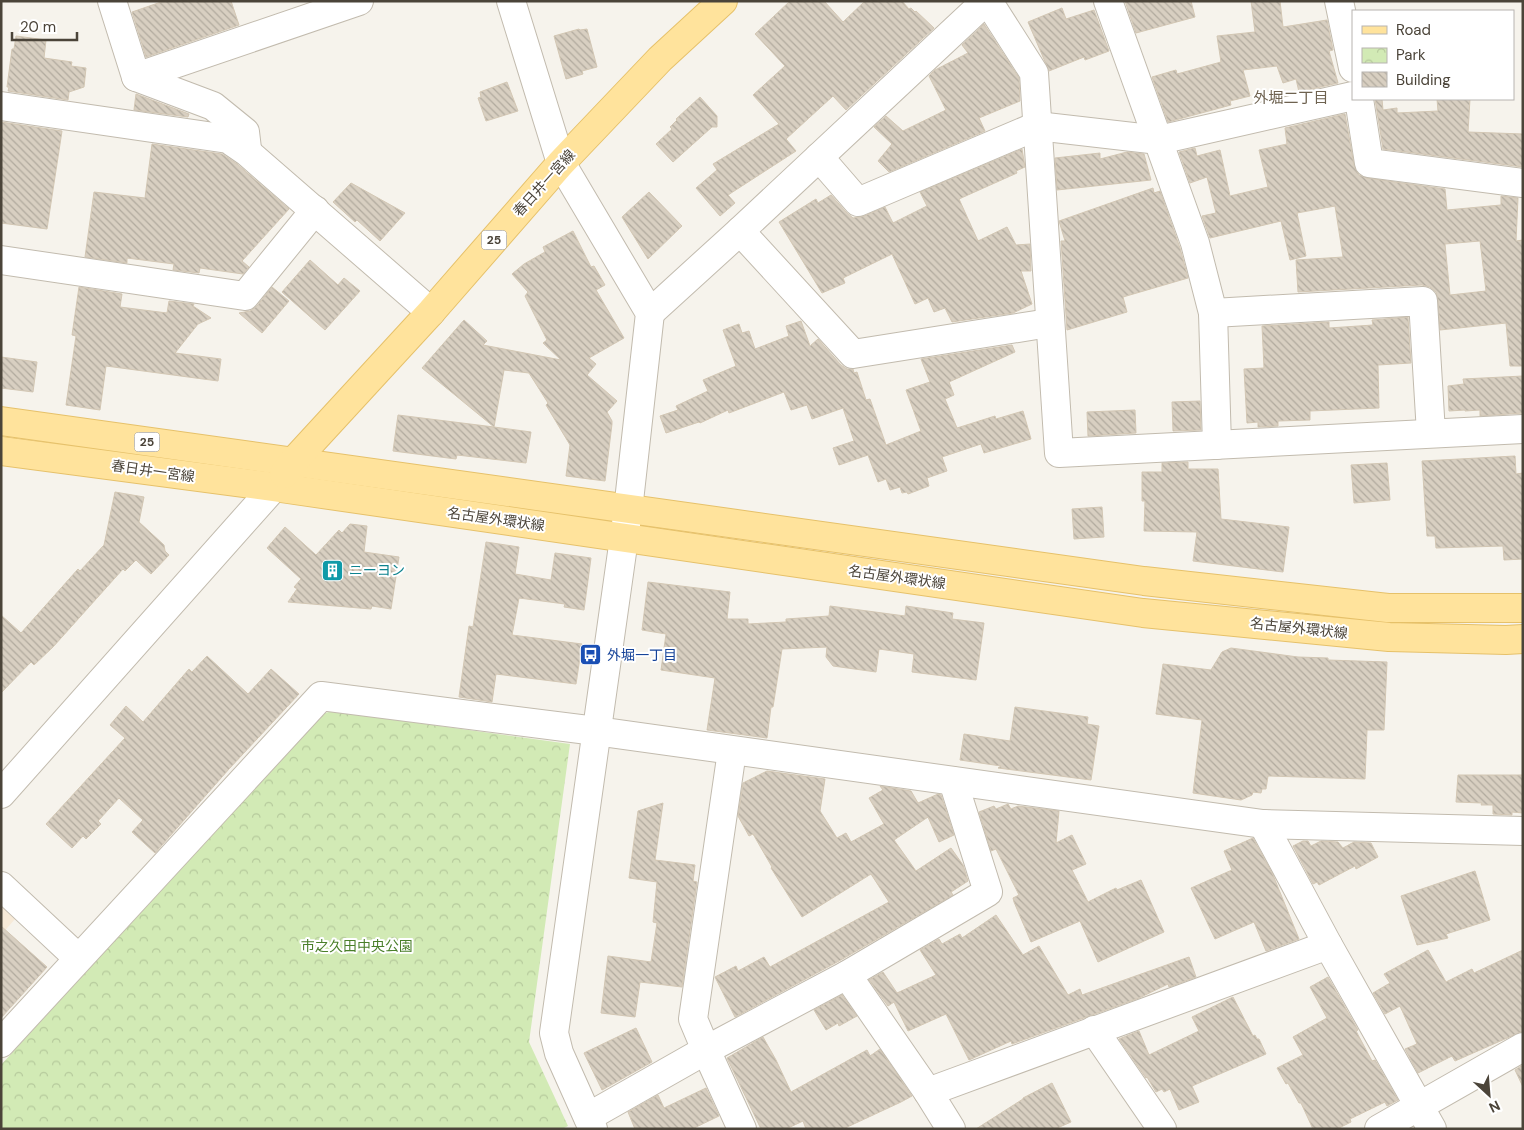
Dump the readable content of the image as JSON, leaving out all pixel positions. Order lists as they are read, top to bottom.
{
  "streets": {
    "main road": ["春日井一宮線", "25", "名古屋外環状線"]
  },
  "crossings": [
    ["春日井一宮線", "名古屋外環状線"]
  ],
  "districts": ["外堀二丁目"],
  "parks": ["市之久田中央公園"],
  "places": {
    "building": ["ニーヨン"],
    "bus stop": ["外堀一丁目"]
  },
  "legend": ["Road", "Park", "Building"],
  "scale_bar": "20 m",
  "north": "bottom right"
}
